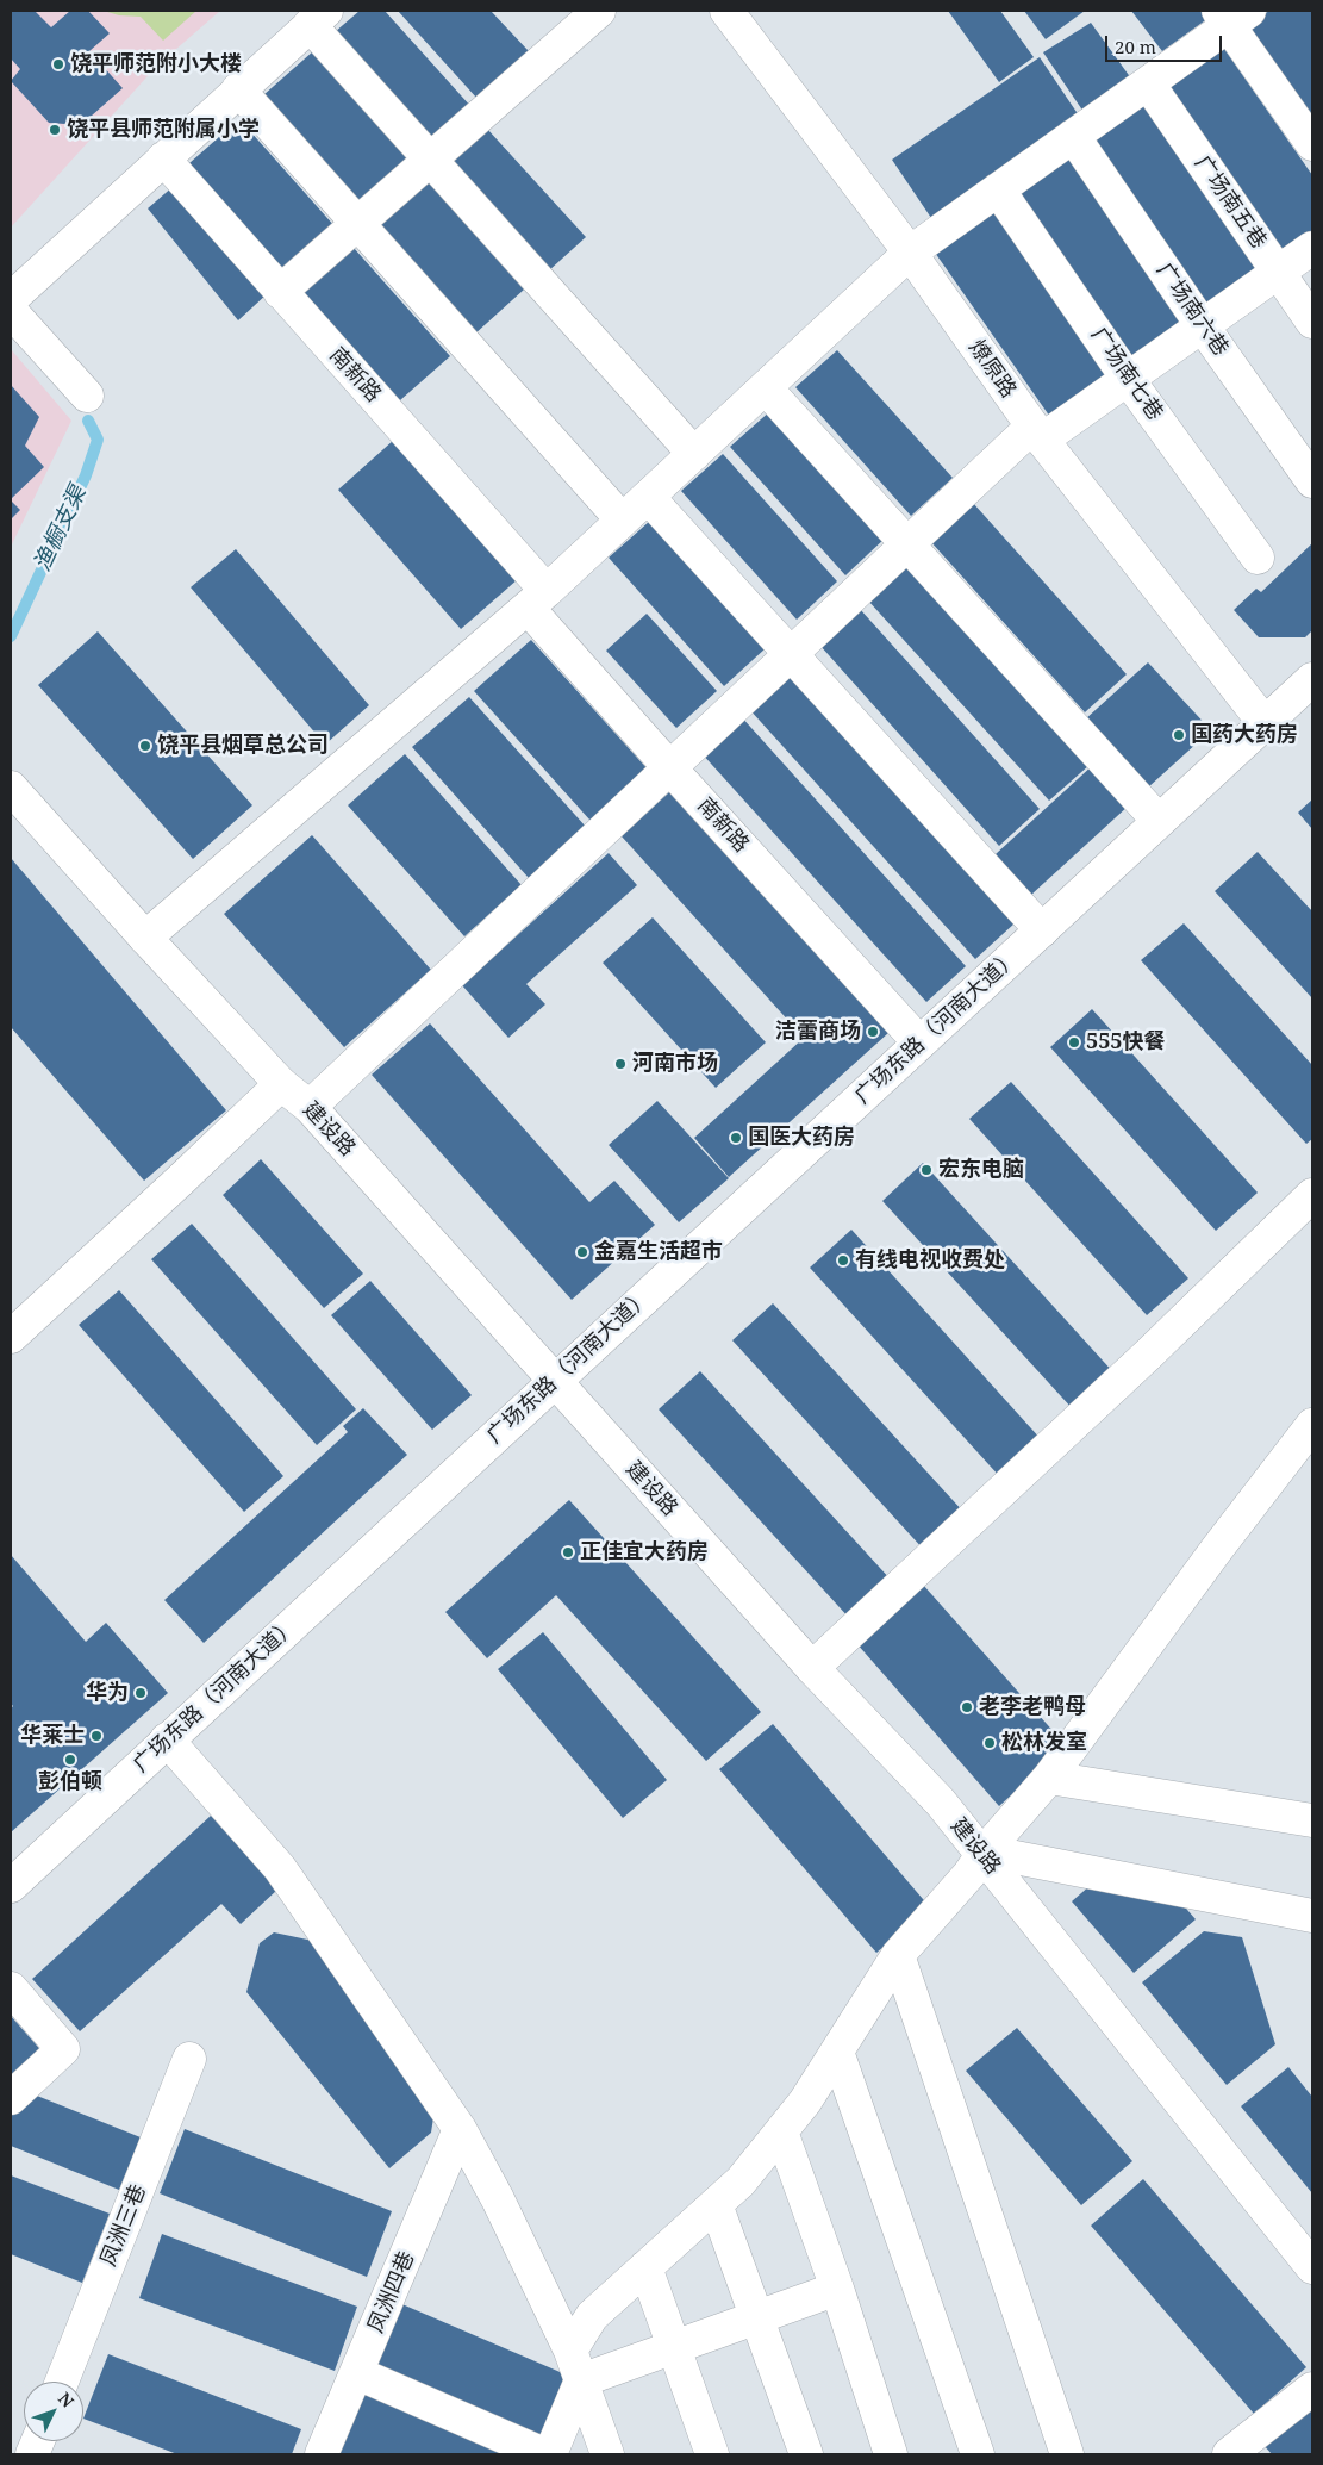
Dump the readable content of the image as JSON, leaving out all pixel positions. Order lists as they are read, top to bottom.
{
  "streets": {
    "street": [
      "广场南五巷",
      "广场南六巷",
      "燎原路",
      "广场南七巷",
      "南新路",
      "广场东路（河南大道）",
      "建设路",
      "凤洲三巷",
      "凤洲四巷"
    ]
  },
  "crossings": [
    ["燎原路", "广场东路（河南大道）"],
    ["南新路", "广场东路（河南大道）"],
    ["广场东路（河南大道）", "建设路"]
  ],
  "water": ["渔橱支渠"],
  "places": [
    "饶平师范附小大楼",
    "饶平县师范附属小学",
    "国药大药房",
    "饶平县烟草总公司",
    "洁蕾商场",
    "555快餐",
    "河南市场",
    "国医大药房",
    "宏东电脑",
    "金嘉生活超市",
    "有线电视收费处",
    "正佳宜大药房",
    "华为",
    "老李老鸭母",
    "华莱士",
    "松林发室",
    "彭伯顿"
  ],
  "scale_bar": "20 m",
  "north": "top right"
}
